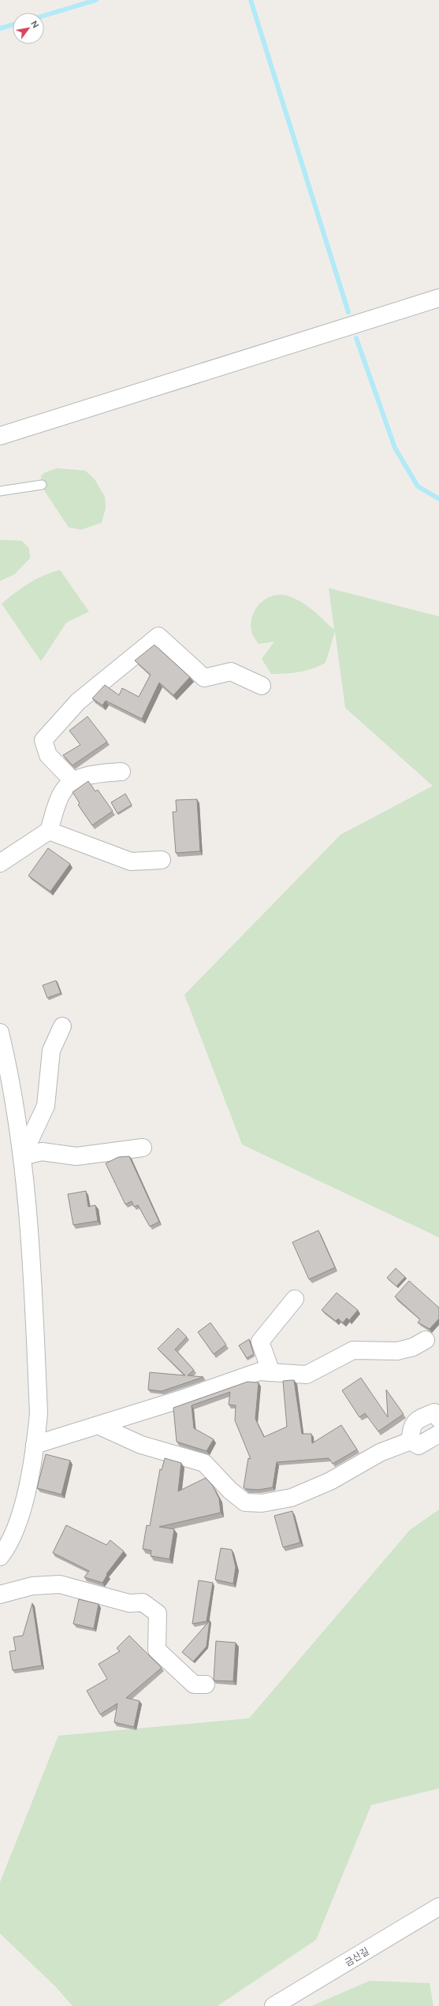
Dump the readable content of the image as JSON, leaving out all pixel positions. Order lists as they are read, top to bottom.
{
  "streets": {
    "street": ["금산길"]
  },
  "north": "top right"
}
